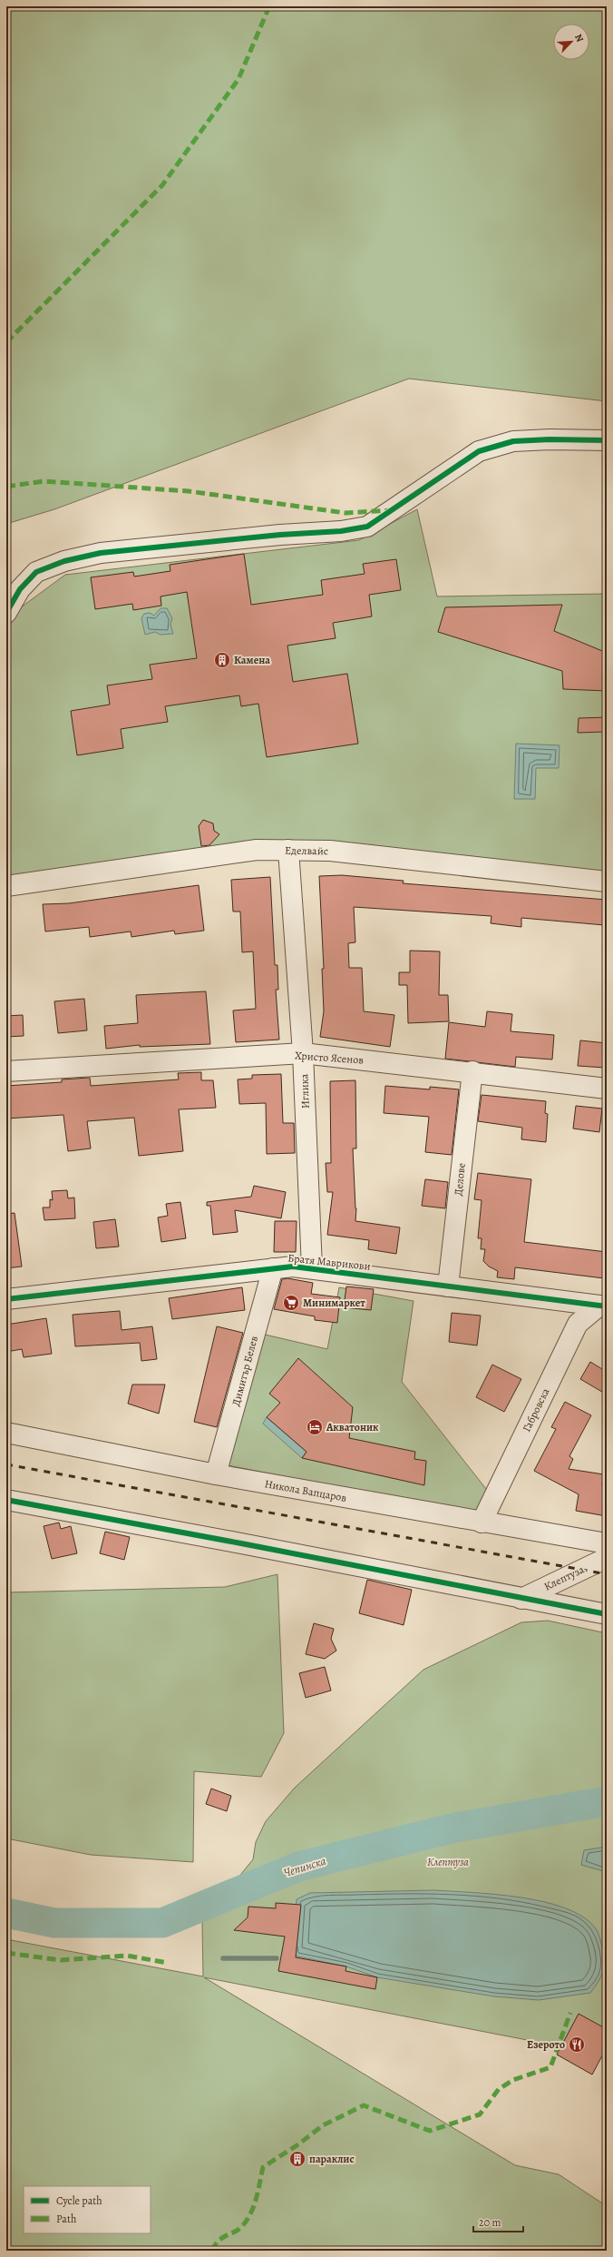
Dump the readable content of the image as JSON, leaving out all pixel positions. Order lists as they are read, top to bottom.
{
  "streets": {
    "street": [
      "Еделвайс",
      "Христо Ясенов",
      "Иглика",
      "Делове",
      "Братя Маврикови",
      "Димитър Белев",
      "Габровска",
      "Никола Вапцаров",
      "Клептуза"
    ]
  },
  "crossings": [
    ["Еделвайс", "Иглика"],
    ["Христо Ясенов", "Иглика"],
    ["Христо Ясенов", "Делове"],
    ["Иглика", "Братя Маврикови"],
    ["Делове", "Братя Маврикови"],
    ["Братя Маврикови", "Димитър Белев"],
    ["Братя Маврикови", "Габровска"],
    ["Димитър Белев", "Никола Вапцаров"],
    ["Габровска", "Никола Вапцаров"]
  ],
  "water": ["Чепинска"],
  "parks": ["Клептуза"],
  "places": {
    "building": ["Камена", "параклис"],
    "supermarket": ["Минимаркет"],
    "hotel": ["Акватоник"],
    "restaurant": ["Езерото"]
  },
  "legend": ["Cycle path", "Path"],
  "scale_bar": "20 m",
  "north": "top right"
}
